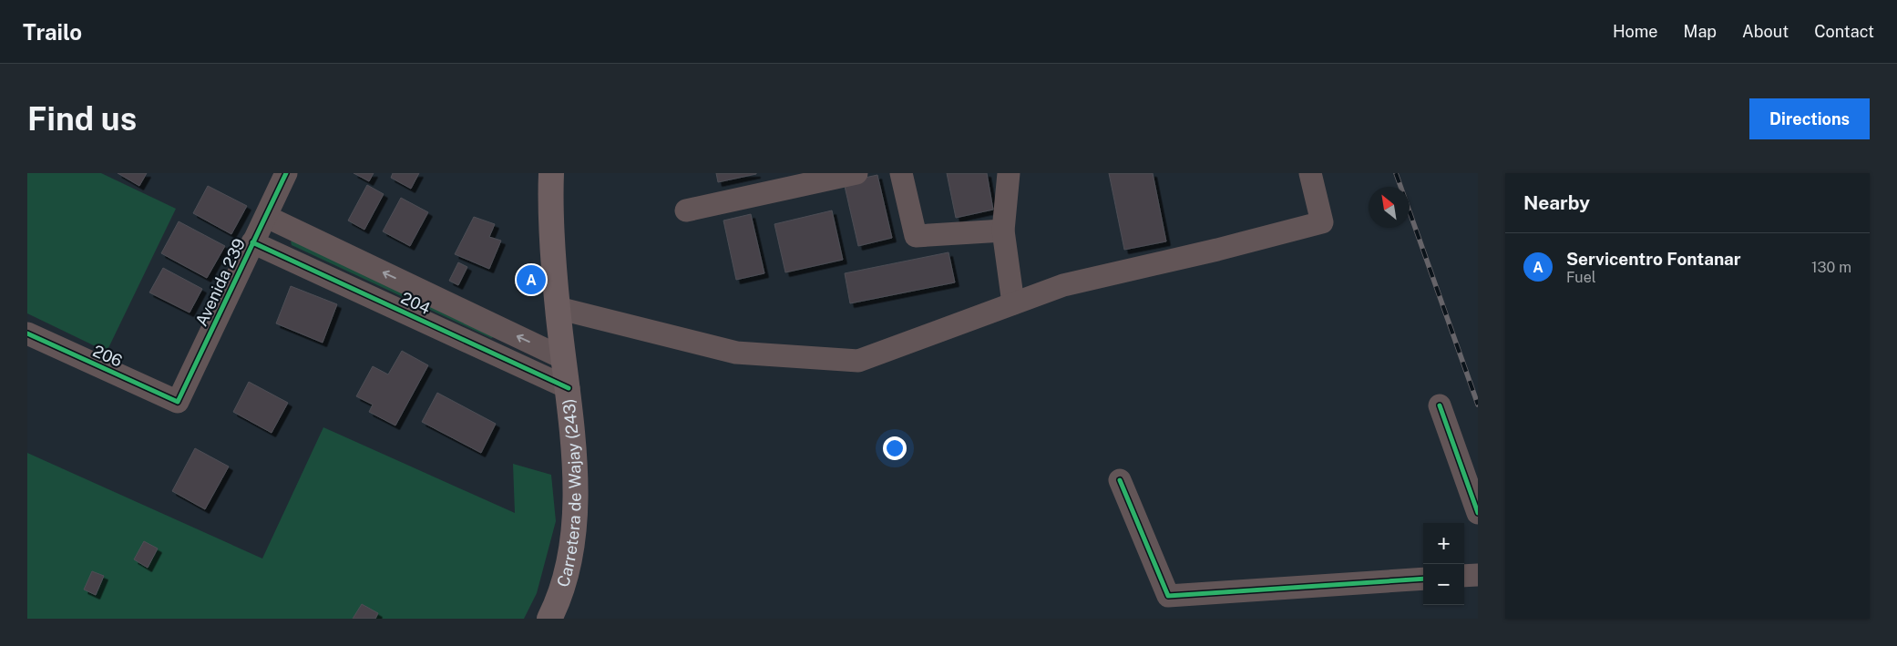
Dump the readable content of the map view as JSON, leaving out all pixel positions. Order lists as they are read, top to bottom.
{
  "streets": {
    "main road": ["Carretera de Wajay (243)"],
    "street": ["Avenida 239", "204", "206"]
  },
  "crossings": [
    ["Avenida 239", "204"],
    ["Avenida 239", "206"],
    ["204", "Carretera de Wajay (243)"]
  ],
  "north": "top left",
  "page": {
    "header": "Trailo",
    "nav": [
      "Home",
      "Map",
      "About",
      "Contact"
    ],
    "buttons": "Directions",
    "title": "Find us",
    "heading": "Nearby",
    "list": [
      {
        "mark": "A",
        "name": "Servicentro Fontanar",
        "note": "Fuel",
        "value": "130 m"
      }
    ],
    "pins": "A",
    "map_buttons": ["+", "−"]
  }
}
